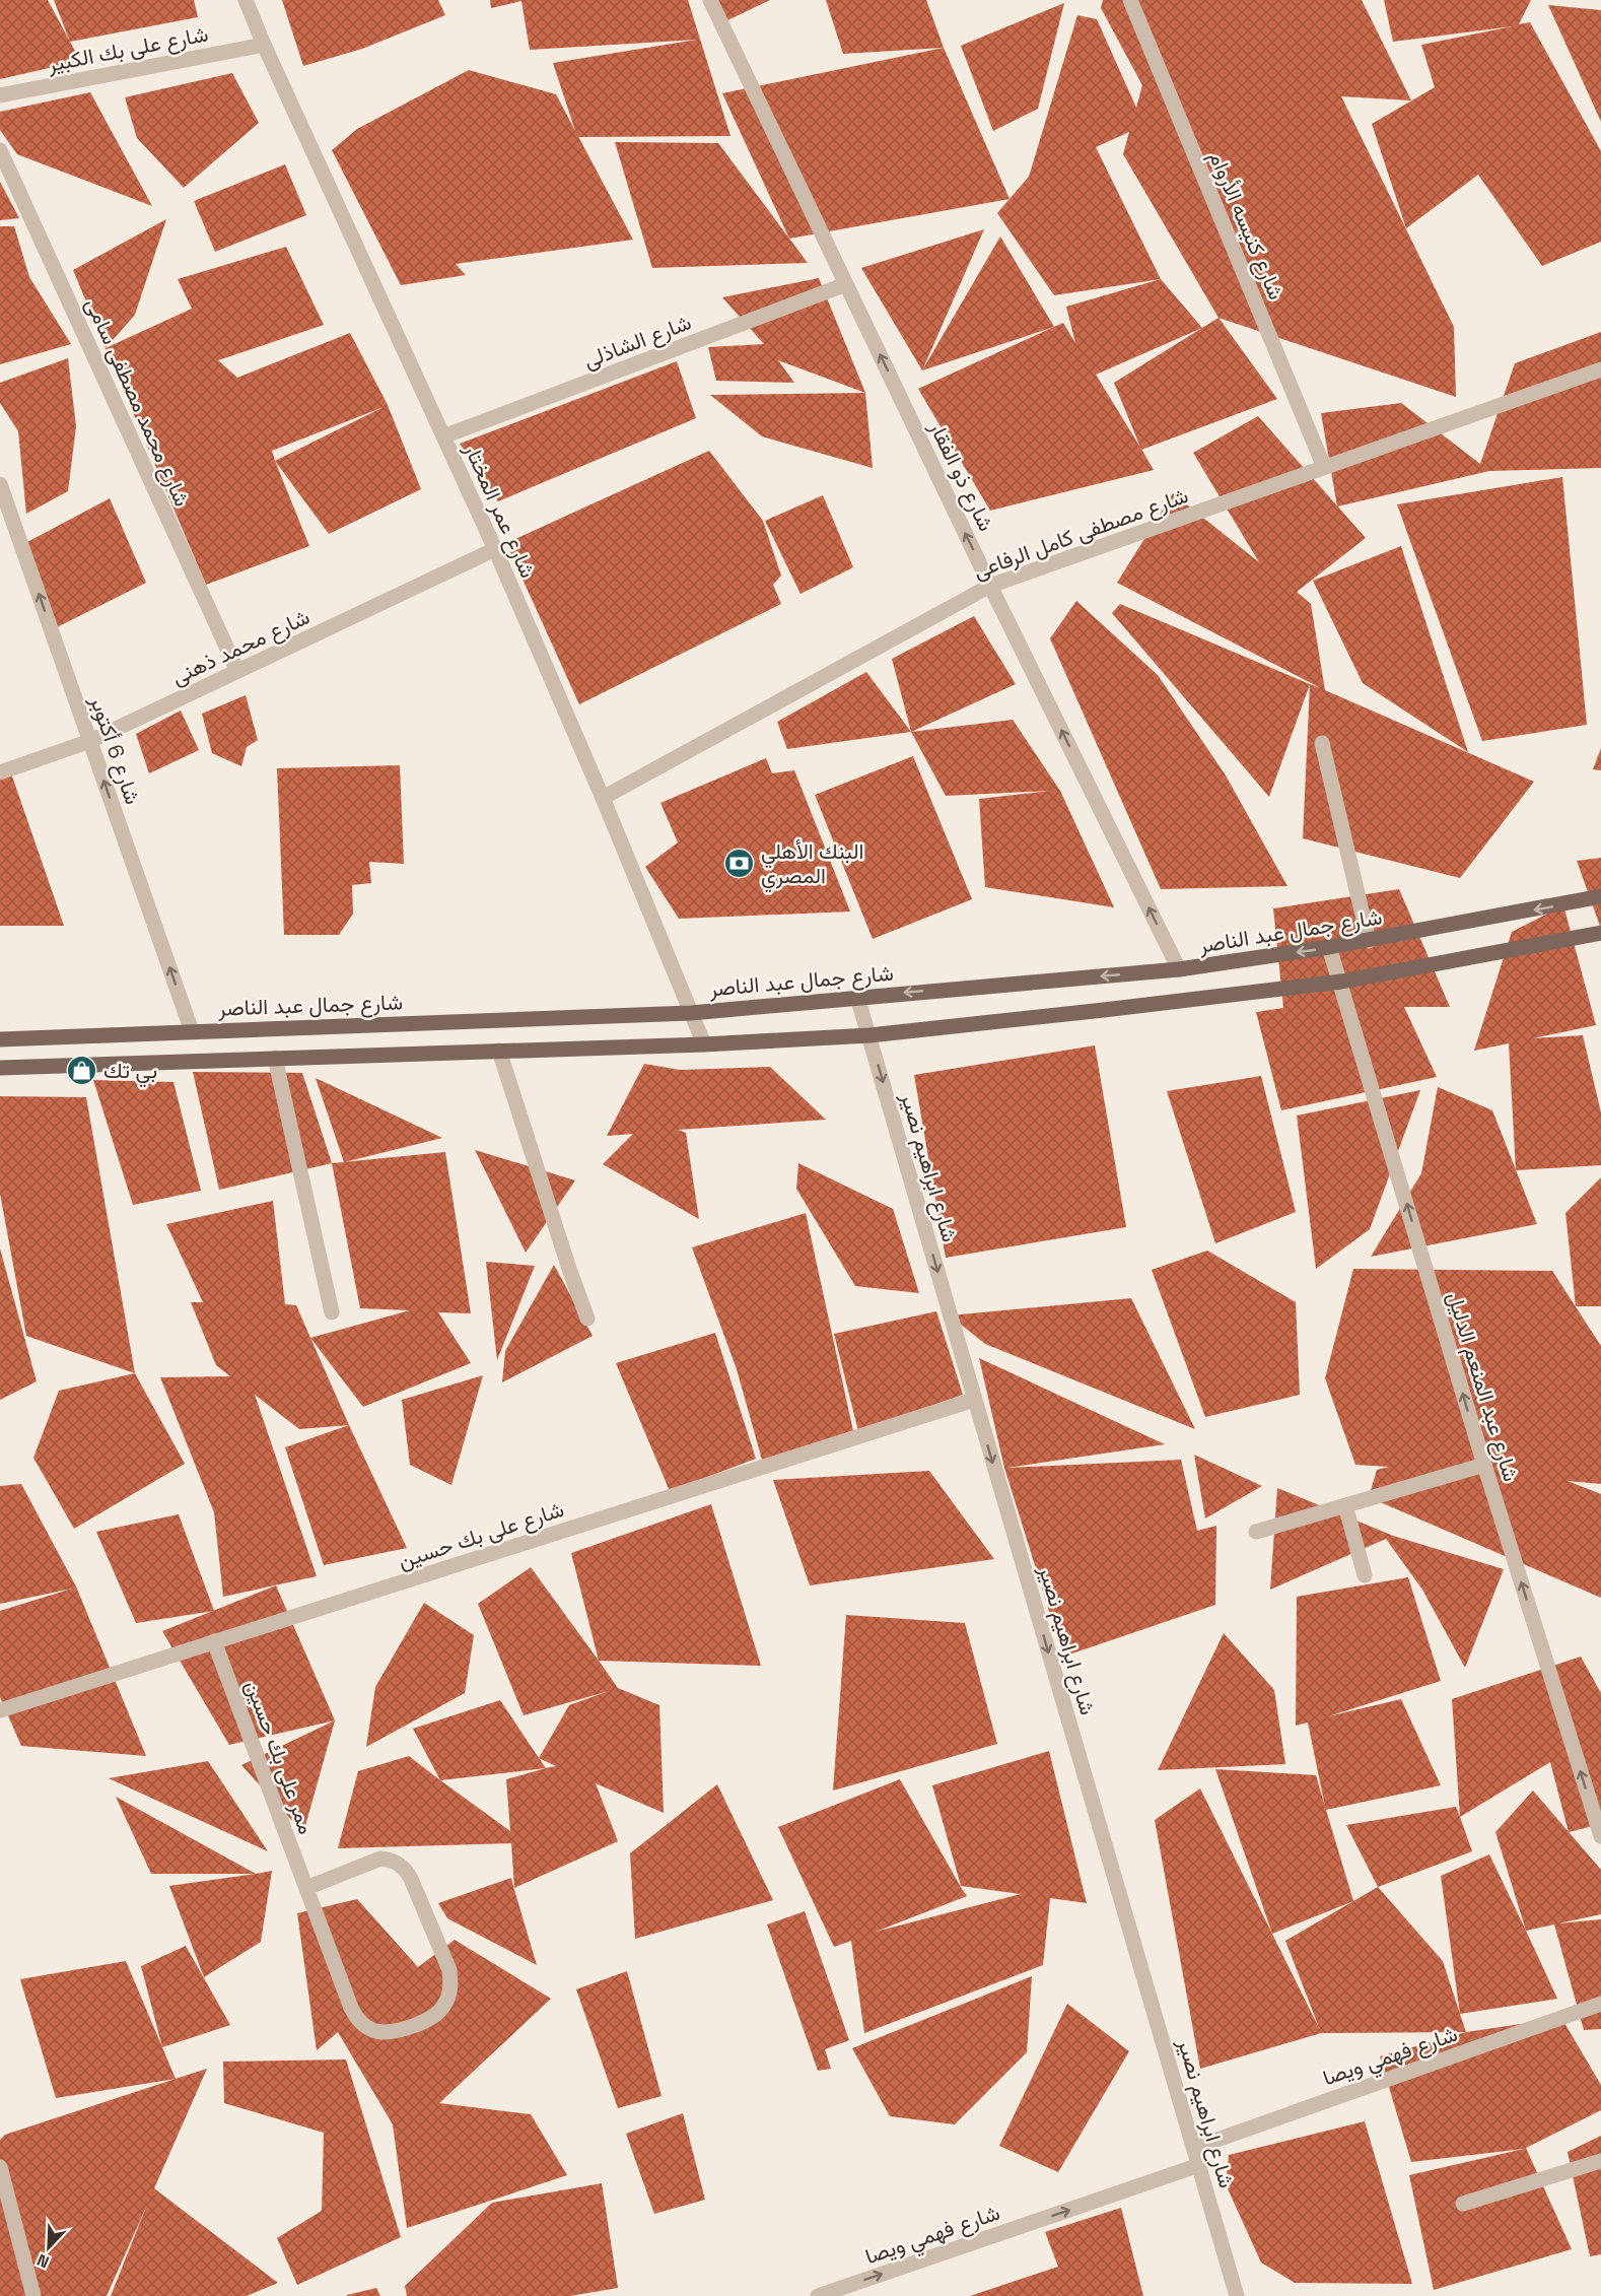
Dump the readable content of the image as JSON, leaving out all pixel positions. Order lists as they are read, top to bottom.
{
  "streets": {
    "main road": ["شارع جمال عبد الناصر"],
    "street": [
      "شارع على بك الكبير",
      "شارع كنيسه الأروام",
      "شارع الشاذلى",
      "شارع محمد مصطفى سامى",
      "شارع ذو الفقار",
      "شارع عمر المختار",
      "شارع مصطفى كامل الرفاعى",
      "شارع محمد ذهنى",
      "شارع 6 أكتوبر",
      "شارع ابراهيم نصير",
      "شارع عبد المنعم الدليل",
      "شارع على بك حسين",
      "ممر على بك حسين",
      "شارع فهمي ويصا"
    ]
  },
  "crossings": [
    ["شارع على بك الكبير", "شارع عمر المختار"],
    ["شارع كنيسه الأروام", "شارع مصطفى كامل الرفاعى"],
    ["شارع الشاذلى", "شارع ذو الفقار"],
    ["شارع الشاذلى", "شارع عمر المختار"],
    ["شارع محمد مصطفى سامى", "شارع محمد ذهنى"],
    ["شارع ذو الفقار", "شارع مصطفى كامل الرفاعى"],
    ["شارع ذو الفقار", "شارع جمال عبد الناصر"],
    ["شارع عمر المختار", "شارع مصطفى كامل الرفاعى"],
    ["شارع عمر المختار", "شارع محمد ذهنى"],
    ["شارع عمر المختار", "شارع جمال عبد الناصر"],
    ["شارع محمد ذهنى", "شارع 6 أكتوبر"],
    ["شارع 6 أكتوبر", "شارع جمال عبد الناصر"],
    ["شارع جمال عبد الناصر", "شارع ابراهيم نصير"],
    ["شارع جمال عبد الناصر", "شارع عبد المنعم الدليل"],
    ["شارع ابراهيم نصير", "شارع على بك حسين"],
    ["شارع ابراهيم نصير", "شارع فهمي ويصا"],
    ["شارع على بك حسين", "ممر على بك حسين"]
  ],
  "one_way": [
    "شارع ذو الفقار",
    "شارع 6 أكتوبر",
    "شارع ابراهيم نصير",
    "شارع عبد المنعم الدليل",
    "شارع فهمي ويصا"
  ],
  "places": {
    "bank": ["البنك الأهلي المصري"],
    "shop": ["بي تك"]
  },
  "north": "bottom left"
}
